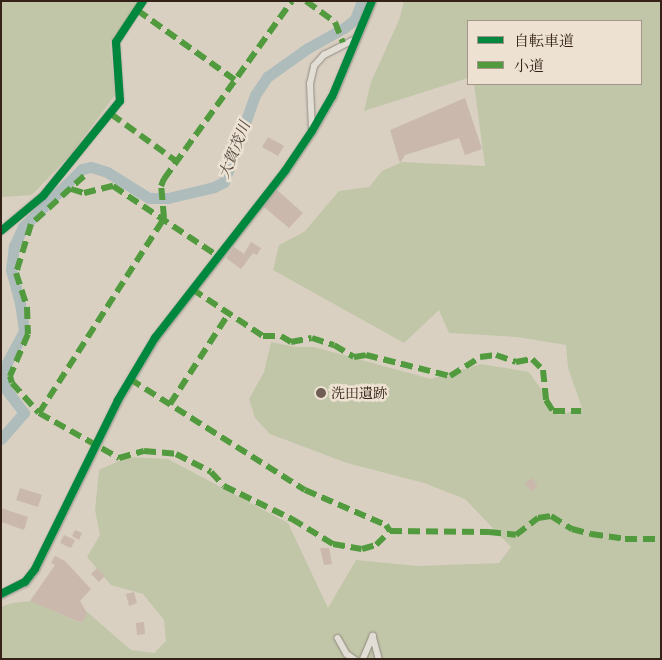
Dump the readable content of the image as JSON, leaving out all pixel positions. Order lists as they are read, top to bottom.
{
  "water": ["大賀茂川"],
  "places": ["洗田遺跡"],
  "legend": ["自転車道", "小道"]
}
